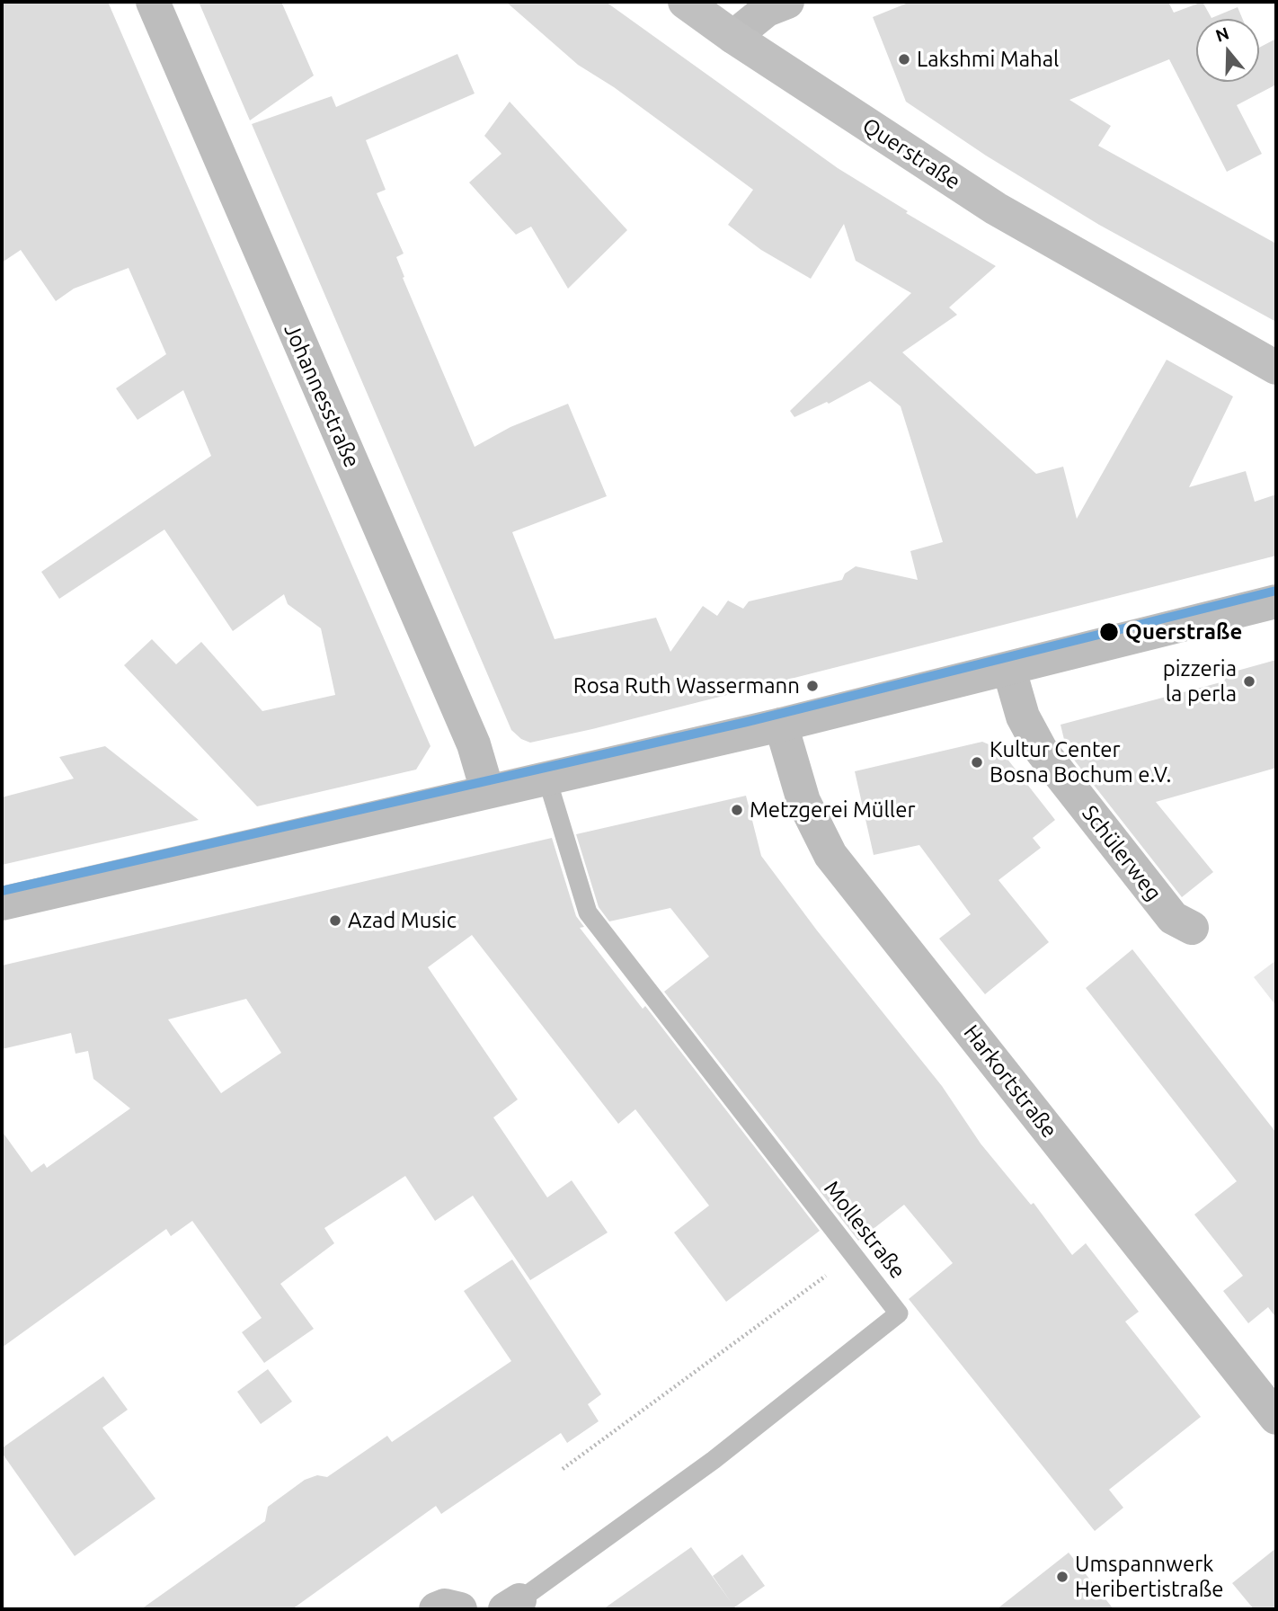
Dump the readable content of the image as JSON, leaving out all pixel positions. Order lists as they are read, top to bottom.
{
  "streets": {
    "main road": ["Querstraße"],
    "street": ["Johannesstraße", "Schülerweg", "Harkortstraße"],
    "lane": ["Mollestraße"]
  },
  "places": [
    "Lakshmi Mahal",
    "Querstraße",
    "pizzeria la perla",
    "Rosa Ruth Wassermann",
    "Kultur Center Bosna Bochum e.V.",
    "Metzgerei Müller",
    "Azad Music",
    "Umspannwerk Heribertistraße"
  ],
  "north": "top"
}
